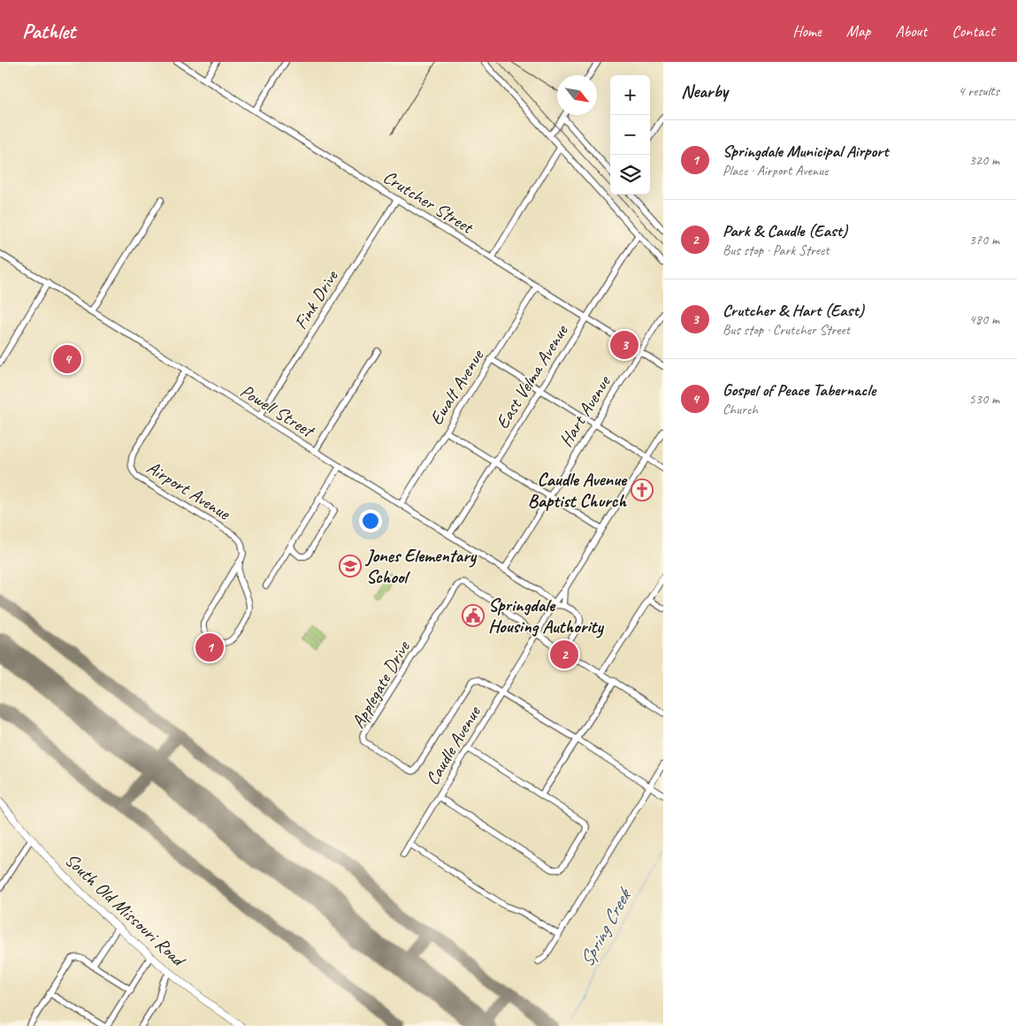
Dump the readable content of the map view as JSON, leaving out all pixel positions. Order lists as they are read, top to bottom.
{
  "streets": {
    "main road": ["South Old Missouri Road"],
    "street": [
      "Crutcher Street",
      "Fink Drive",
      "East Velma Avenue",
      "Ewalt Avenue",
      "Powell Street",
      "Hart Avenue",
      "Airport Avenue",
      "Applegate Drive",
      "Caudle Avenue"
    ]
  },
  "crossings": [
    ["Crutcher Street", "Fink Drive"],
    ["Crutcher Street", "East Velma Avenue"],
    ["Crutcher Street", "Ewalt Avenue"],
    ["Crutcher Street", "Hart Avenue"],
    ["Fink Drive", "Powell Street"],
    ["East Velma Avenue", "Powell Street"],
    ["Ewalt Avenue", "Powell Street"],
    ["Powell Street", "Hart Avenue"],
    ["Powell Street", "Airport Avenue"],
    ["Powell Street", "Applegate Drive"],
    ["Powell Street", "Caudle Avenue"],
    ["Applegate Drive", "Caudle Avenue"]
  ],
  "water": ["Spring Creek"],
  "places": {
    "church": ["Caudle Avenue Baptist Church"],
    "school or university": ["Jones Elementary School"],
    "public building": ["Springdale Housing Authority"]
  },
  "north": "bottom right",
  "page": {
    "header": "Pathlet",
    "nav": [
      "Home",
      "Map",
      "About",
      "Contact"
    ],
    "heading": ["Nearby", "4 results"],
    "map_buttons": ["+", "−"],
    "list": [
      {
        "mark": "1",
        "name": "Springdale Municipal Airport",
        "note": "Place · Airport Avenue",
        "value": "320 m"
      },
      {
        "mark": "2",
        "name": "Park & Caudle (East)",
        "note": "Bus stop · Park Street",
        "value": "370 m"
      },
      {
        "mark": "3",
        "name": "Crutcher & Hart (East)",
        "note": "Bus stop · Crutcher Street",
        "value": "480 m"
      },
      {
        "mark": "4",
        "name": "Gospel of Peace Tabernacle",
        "note": "Church",
        "value": "530 m"
      }
    ],
    "pins": [
      "3",
      "4",
      "1",
      "2"
    ]
  }
}
